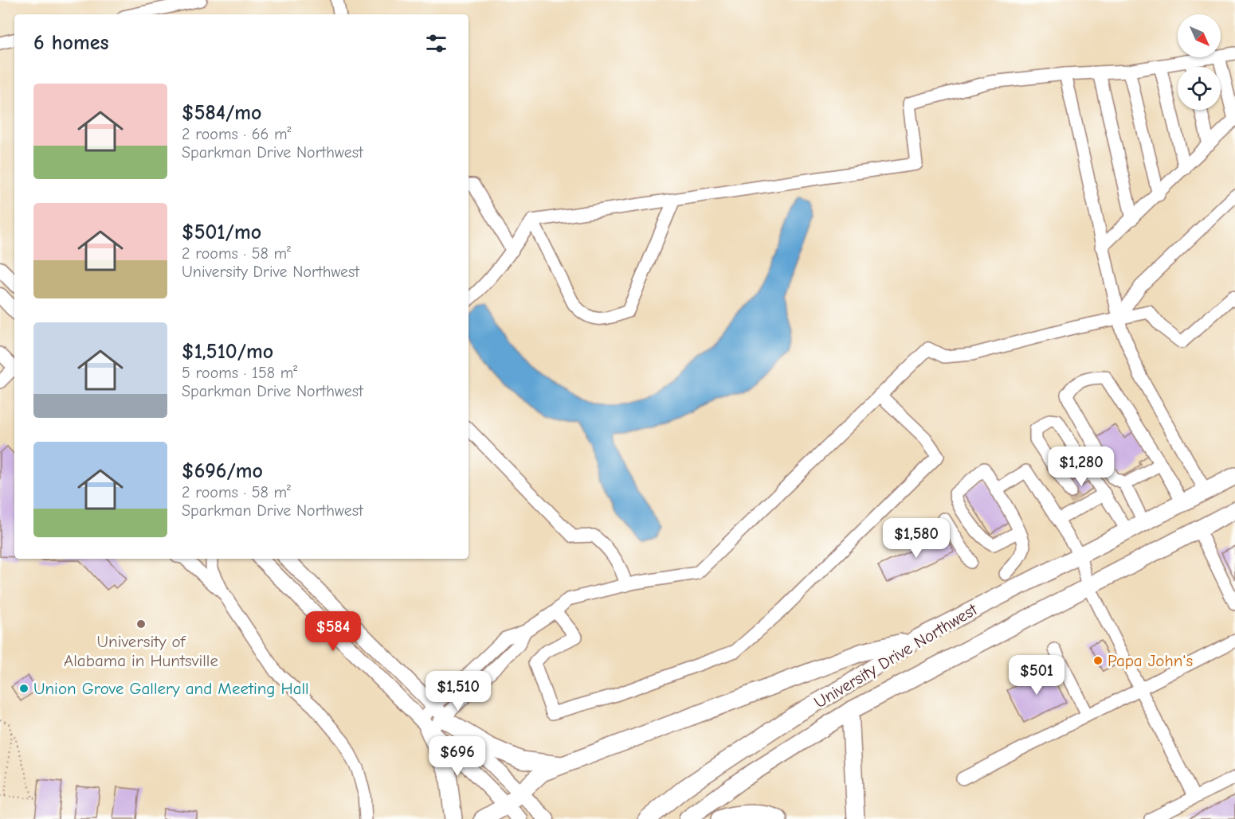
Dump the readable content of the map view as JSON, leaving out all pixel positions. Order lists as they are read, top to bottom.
{
  "streets": {
    "highway": ["University Drive Northwest"]
  },
  "places": ["University of Alabama in Huntsville", "Papa John's", "Union Grove Gallery and Meeting Hall"],
  "north": "bottom right",
  "page": {
    "heading": "6 homes",
    "list": [
      {
        "name": "$584/mo",
        "note": "2 rooms · 66 m² · Sparkman Drive Northwest"
      },
      {
        "name": "$501/mo",
        "note": "2 rooms · 58 m² · University Drive Northwest"
      },
      {
        "name": "$1,510/mo",
        "note": "5 rooms · 158 m² · Sparkman Drive Northwest"
      },
      {
        "name": "$696/mo",
        "note": "2 rooms · 58 m² · Sparkman Drive Northwest"
      }
    ],
    "price": [
      "$1,280",
      "$1,580",
      "$584",
      "$501",
      "$1,510",
      "$696"
    ]
  }
}
